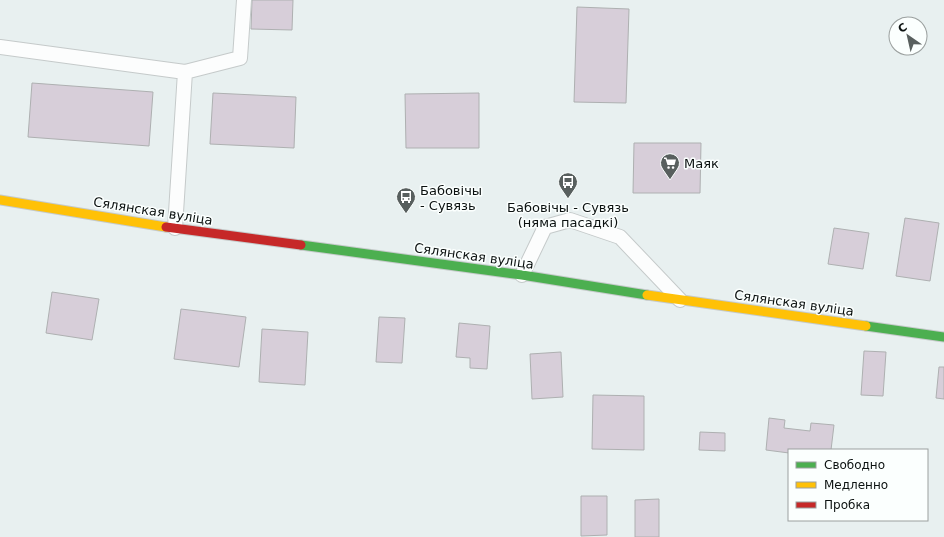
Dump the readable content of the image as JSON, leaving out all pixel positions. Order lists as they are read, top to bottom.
{
  "streets": {
    "street": ["Сялянская вуліца"]
  },
  "places": {
    "supermarket": ["Маяк"],
    "bus stop": ["Бабовічы - Сувязь (няма пасадкі)", "Бабовічы - Сувязь"]
  },
  "legend": ["Свободно", "Медленно", "Пробка"],
  "north": "top left"
}
